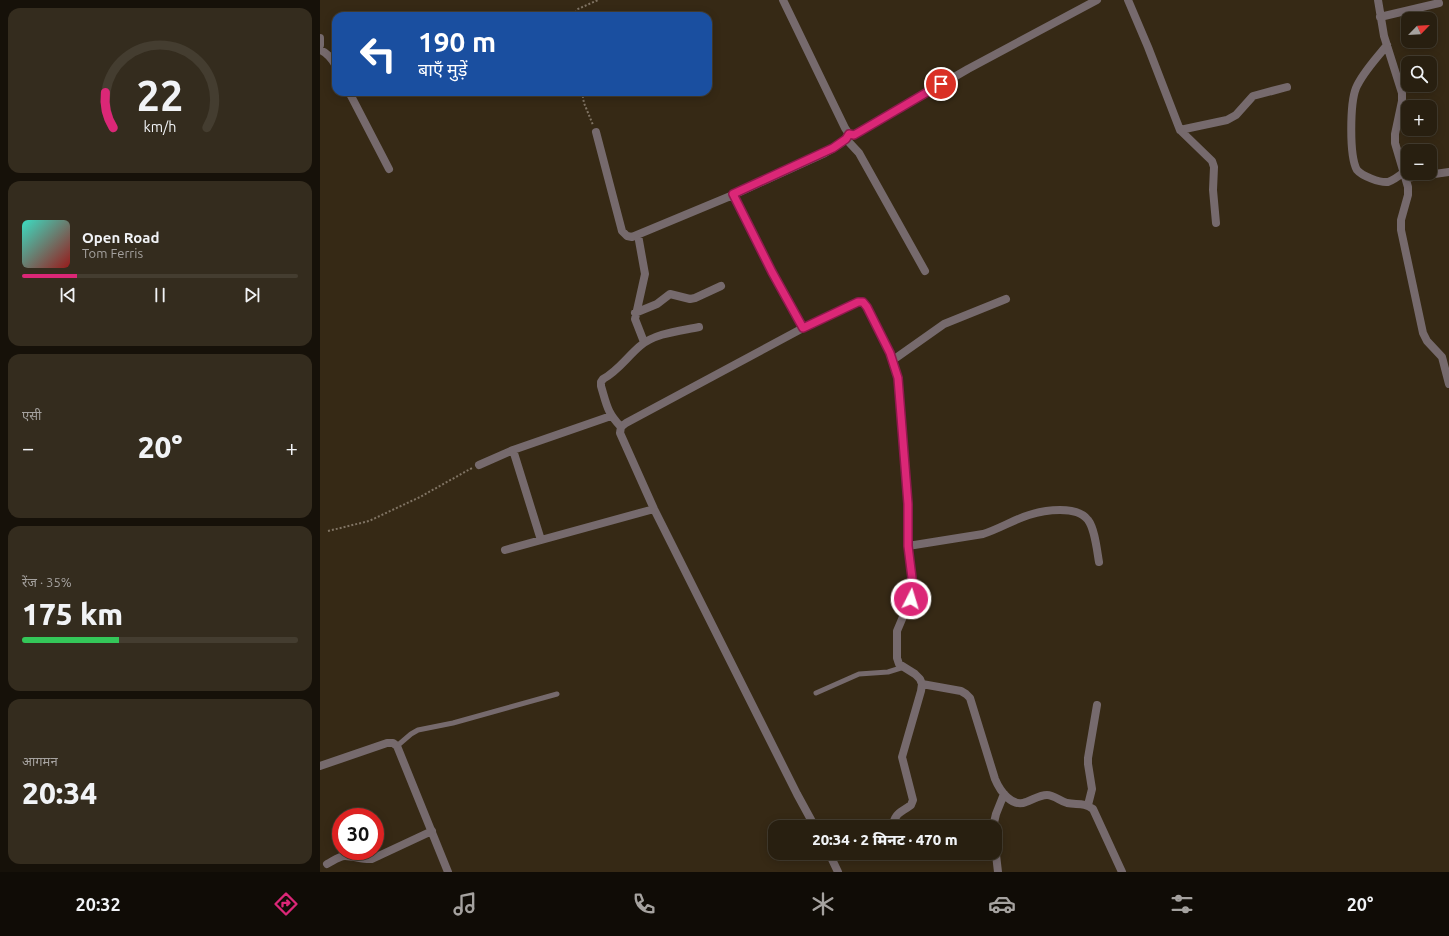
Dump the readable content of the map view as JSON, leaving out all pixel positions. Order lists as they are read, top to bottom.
{
  "north": "top right",
  "page": {
    "map_buttons": ["+", "−"],
    "turn": ["190 m", "बाएँ मुड़ें"],
    "song": ["Open Road", "Tom Ferris"],
    "tile": [
      "एसी",
      ["रेंज · 35%", "175 km"],
      ["आगमन", "20:34"]
    ],
    "heat": ["−", "20°", "+"],
    "limit": "30",
    "trip": "20:34 · 2 मिनट · 470 m",
    "tabs": ["20:32", "20°"],
    "gauge": ["22", "km/h"]
  }
}
